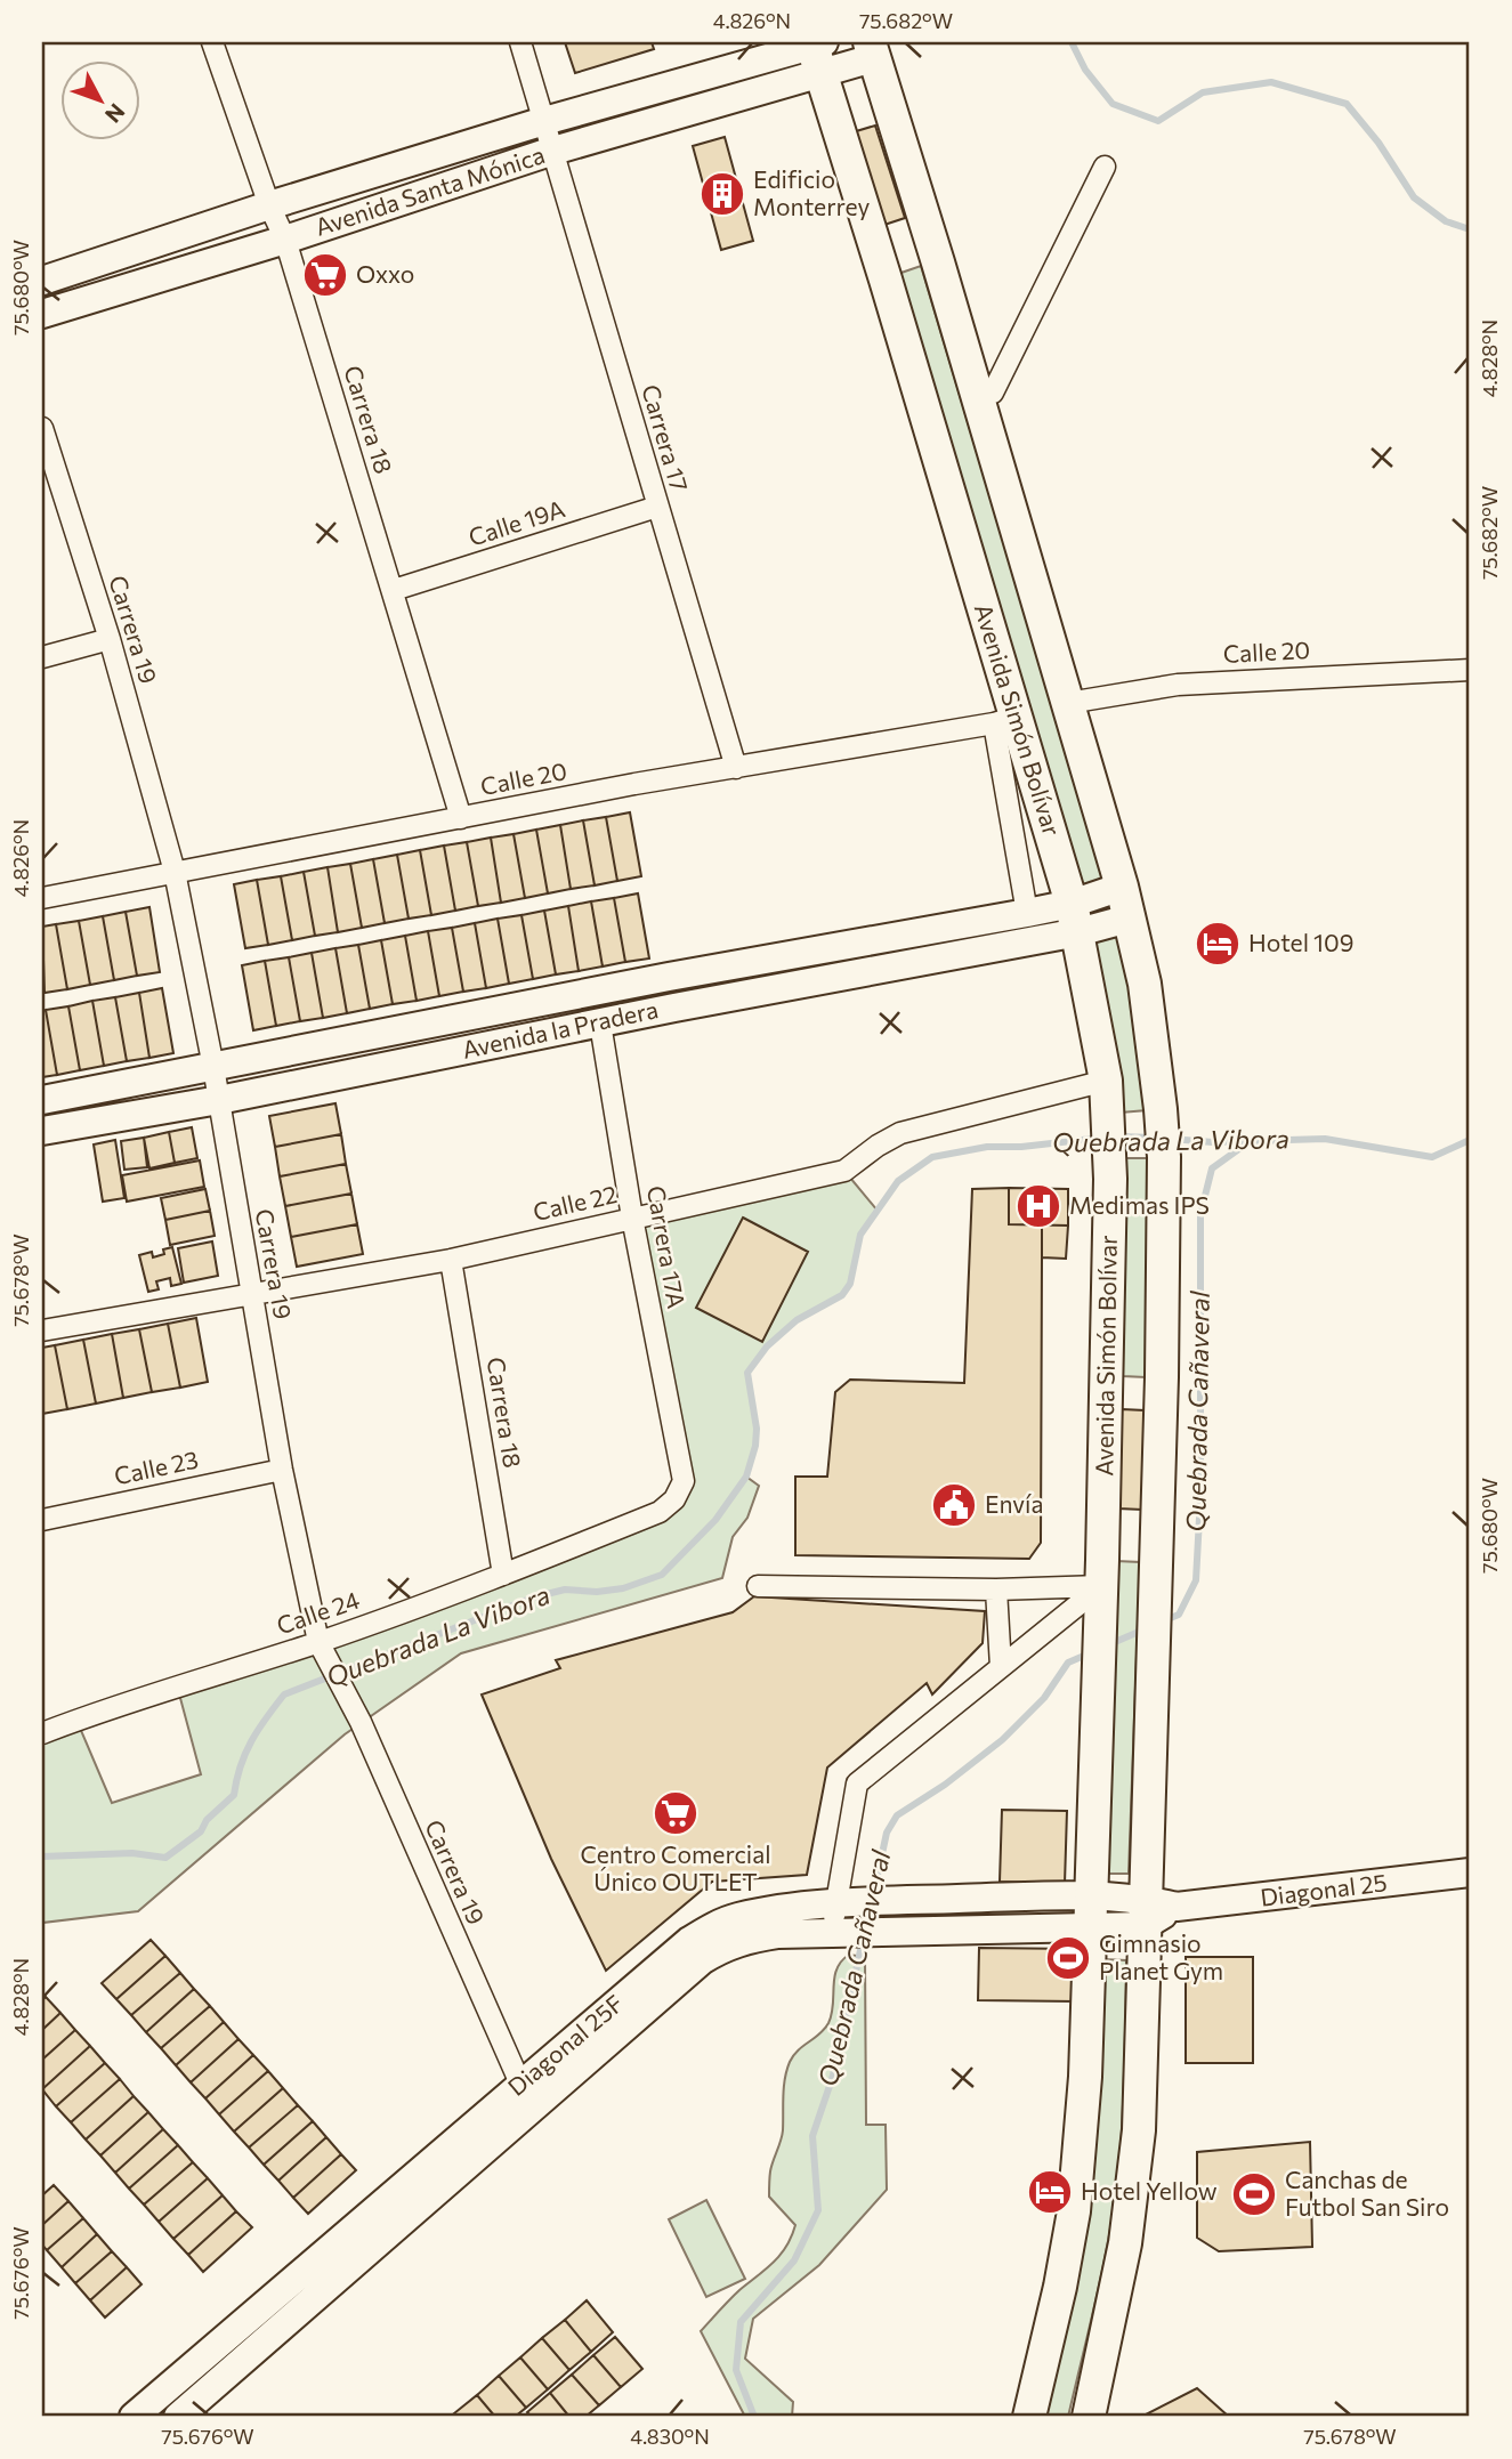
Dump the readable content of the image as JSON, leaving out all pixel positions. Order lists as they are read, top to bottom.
{
  "streets": {
    "main road": ["Avenida Simón Bolívar"],
    "street": [
      "Avenida Santa Mónica",
      "Carrera 18",
      "Carrera 17",
      "Calle 19A",
      "Carrera 19",
      "Calle 20",
      "Avenida la Pradera",
      "Calle 22",
      "Carrera 17A",
      "Calle 23",
      "Calle 24",
      "Diagonal 25",
      "Diagonal 25F"
    ]
  },
  "crossings": [
    ["Avenida Santa Mónica", "Carrera 18"],
    ["Avenida Santa Mónica", "Carrera 17"],
    ["Avenida Santa Mónica", "Avenida Simón Bolívar"],
    ["Carrera 18", "Calle 19A"],
    ["Carrera 18", "Calle 20"],
    ["Carrera 18", "Calle 22"],
    ["Carrera 18", "Calle 24"],
    ["Carrera 17", "Calle 19A"],
    ["Carrera 17", "Calle 20"],
    ["Carrera 19", "Calle 20"],
    ["Carrera 19", "Avenida la Pradera"],
    ["Carrera 19", "Calle 22"],
    ["Carrera 19", "Calle 23"],
    ["Carrera 19", "Calle 24"],
    ["Carrera 19", "Diagonal 25F"],
    ["Calle 20", "Avenida Simón Bolívar"],
    ["Avenida Simón Bolívar", "Avenida la Pradera"],
    ["Avenida Simón Bolívar", "Calle 22"],
    ["Avenida Simón Bolívar", "Diagonal 25F"],
    ["Avenida la Pradera", "Carrera 17A"],
    ["Calle 22", "Carrera 17A"],
    ["Carrera 17A", "Calle 24"]
  ],
  "water": ["Quebrada La Vibora", "Quebrada Cañaveral"],
  "places": {
    "building": ["Edificio Monterrey"],
    "supermarket": ["Oxxo", "Centro Comercial Único OUTLET"],
    "hotel": ["Hotel 109", "Hotel Yellow"],
    "hospital": ["Medimas IPS"],
    "public building": ["Envía"],
    "sports": ["Gimnasio Planet Gym", "Canchas de Futbol San Siro"]
  },
  "north": "bottom right",
  "coordinates": [
    "4.826°N",
    "75.682°W",
    "75.680°W",
    "4.828°N",
    "75.678°W",
    "75.676°W",
    "4.830°N"
  ]
}
